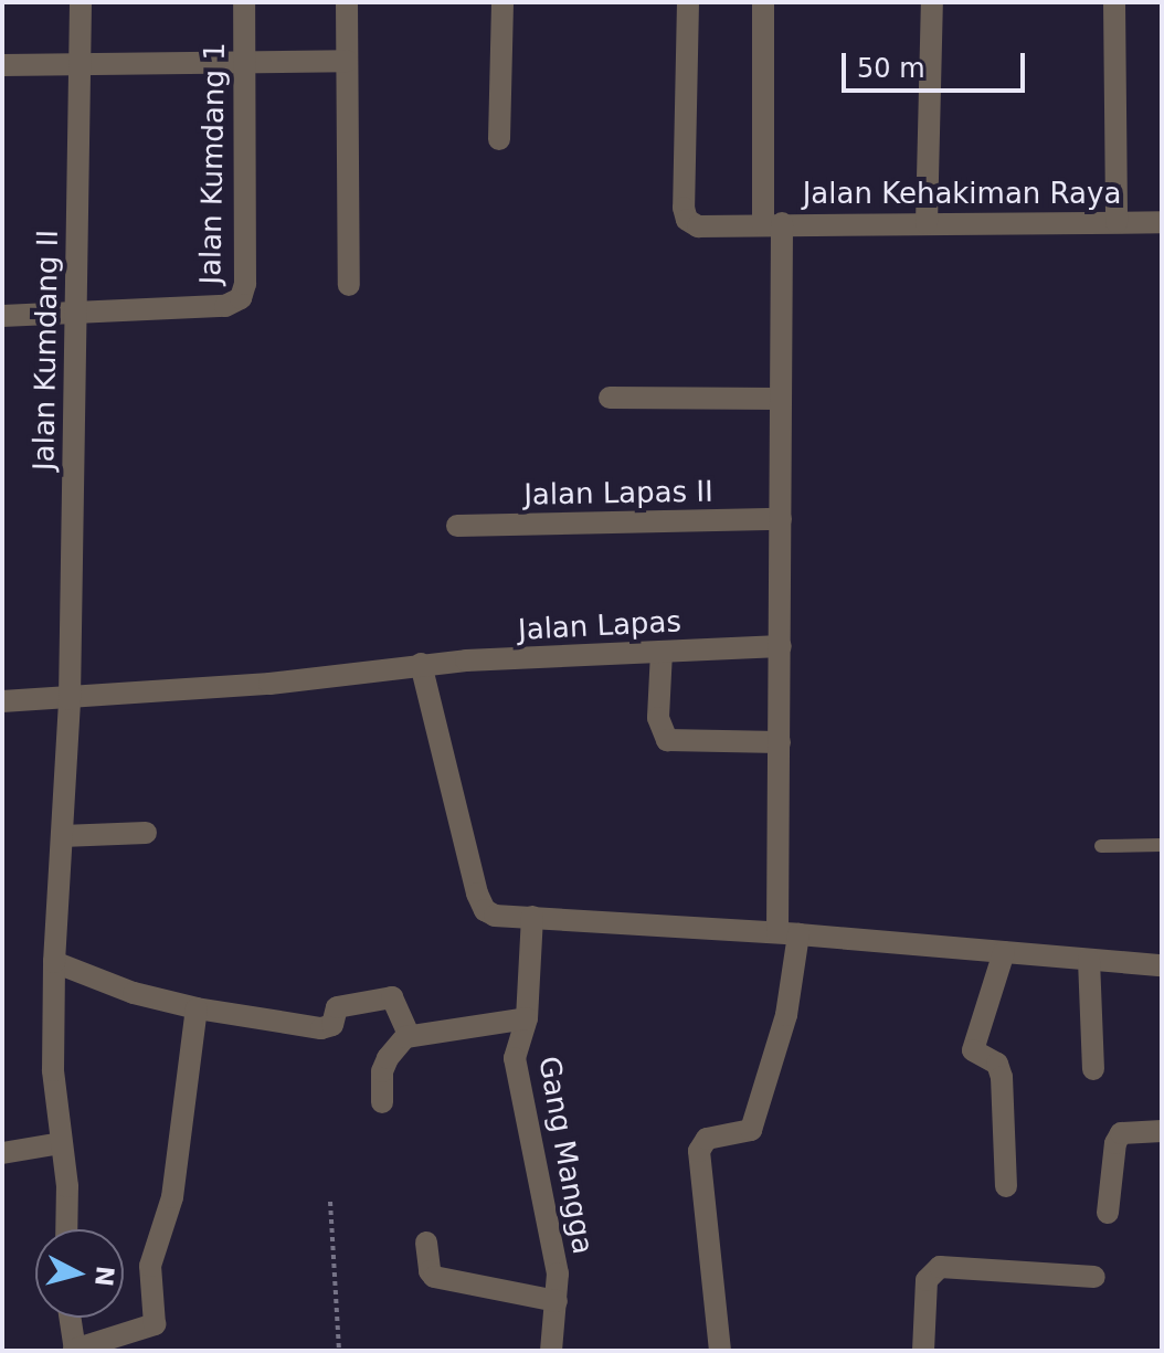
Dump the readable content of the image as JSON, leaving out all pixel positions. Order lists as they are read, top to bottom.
{
  "streets": {
    "street": [
      "Jalan Kumdang 1",
      "Jalan Kehakiman Raya",
      "Jalan Kumdang II",
      "Jalan Lapas II",
      "Jalan Lapas",
      "Gang Mangga"
    ]
  },
  "crossings": [
    ["Jalan Kumdang 1", "Jalan Kumdang II"],
    ["Jalan Kumdang II", "Jalan Lapas"]
  ],
  "scale_bar": "50 m",
  "north": "right"
}
